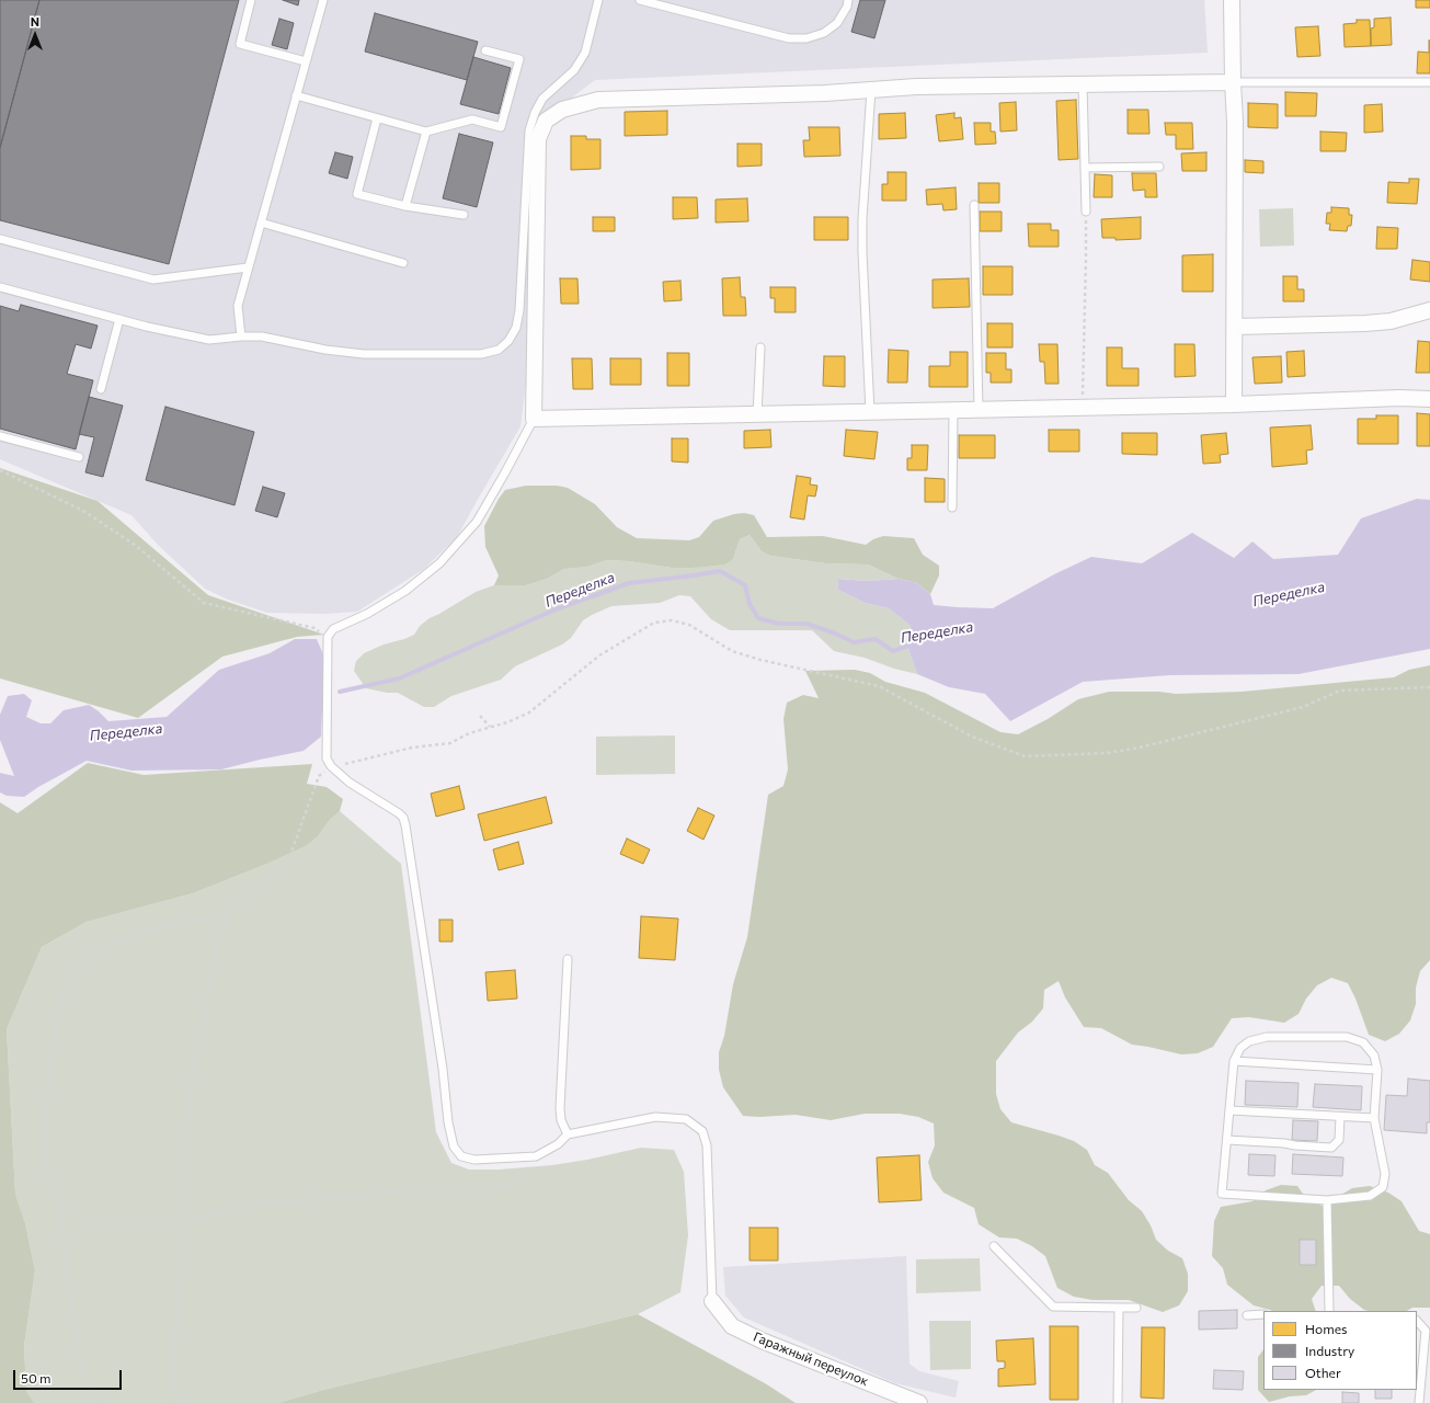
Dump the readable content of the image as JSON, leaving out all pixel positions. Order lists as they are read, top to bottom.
{
  "streets": {
    "street": ["Гаражный переулок"]
  },
  "water": ["Переделка"],
  "legend": ["Homes", "Industry", "Other"],
  "scale_bar": "50 m",
  "north": "top"
}
